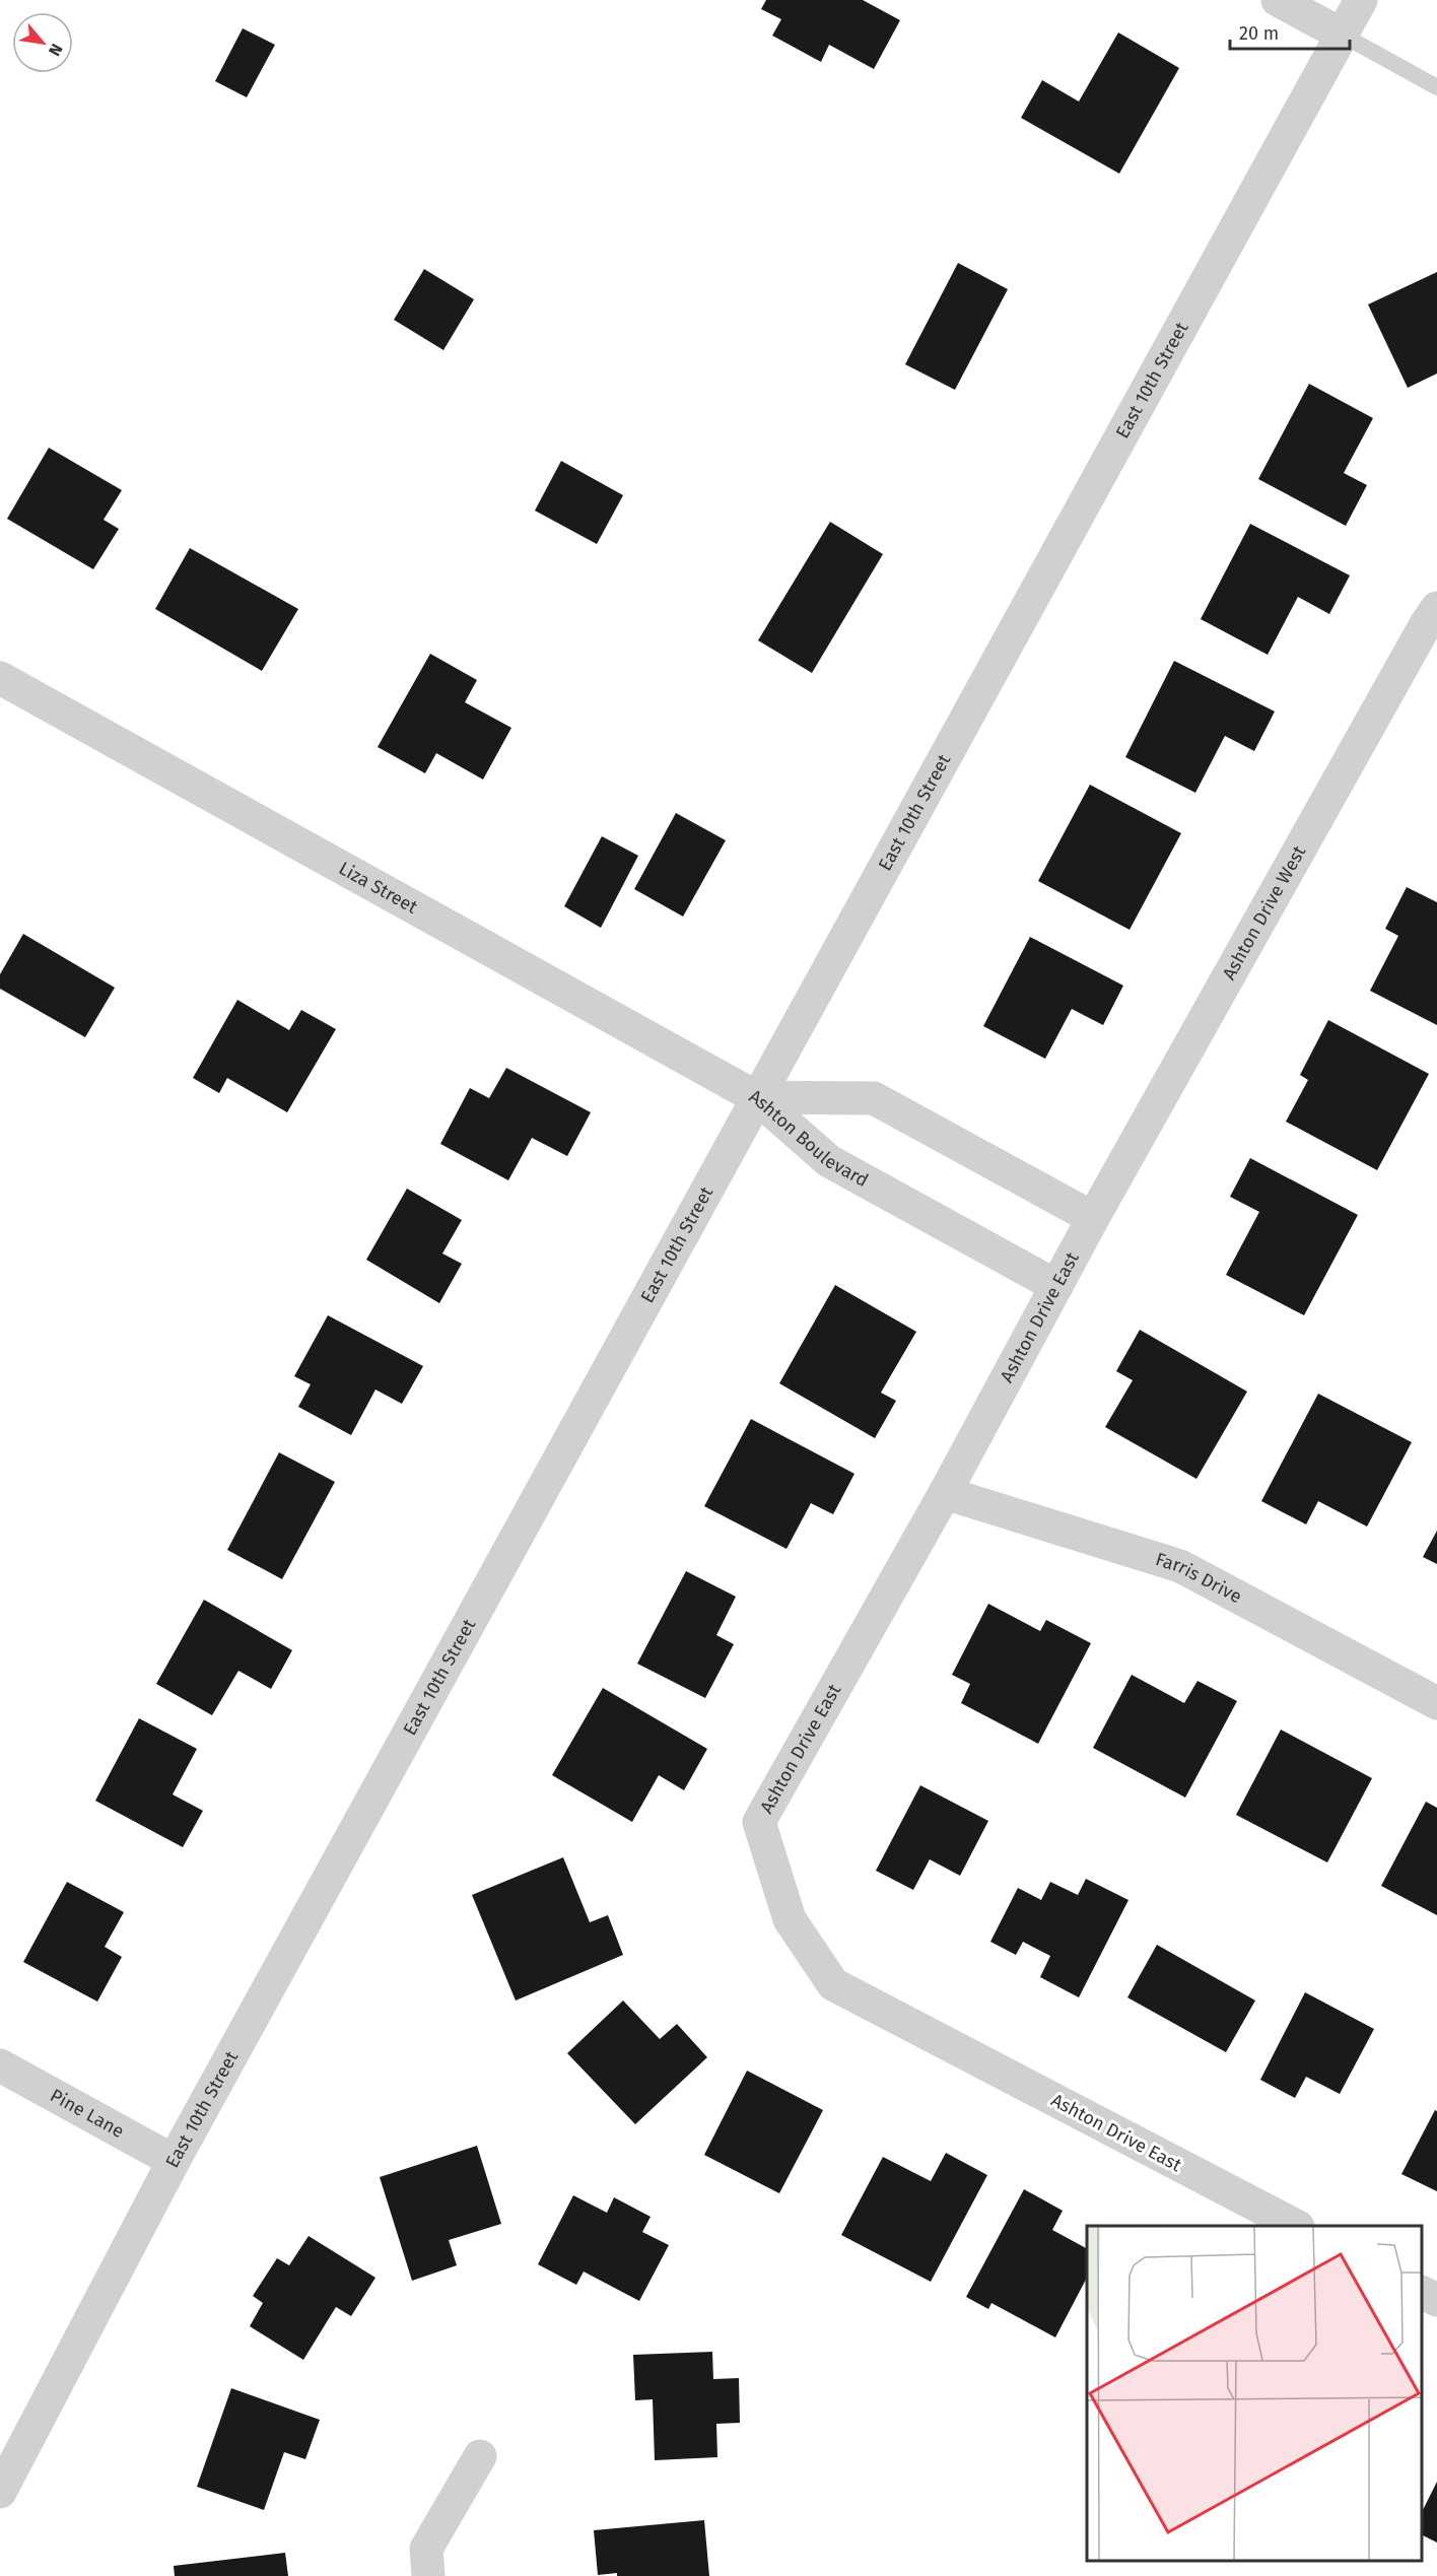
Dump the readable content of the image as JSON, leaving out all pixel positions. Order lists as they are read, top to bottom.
{
  "streets": {
    "street": [
      "East 10th Street",
      "Liza Street",
      "Ashton Drive West",
      "Ashton Boulevard",
      "Ashton Drive East",
      "Farris Drive",
      "Pine Lane"
    ]
  },
  "crossings": [
    ["East 10th Street", "Liza Street"],
    ["East 10th Street", "Ashton Boulevard"],
    ["East 10th Street", "Pine Lane"],
    ["Liza Street", "Ashton Boulevard"],
    ["Ashton Drive West", "Ashton Boulevard"],
    ["Ashton Drive West", "Ashton Drive East"],
    ["Ashton Boulevard", "Ashton Drive East"],
    ["Ashton Drive East", "Farris Drive"]
  ],
  "scale_bar": "20 m",
  "north": "bottom right"
}
